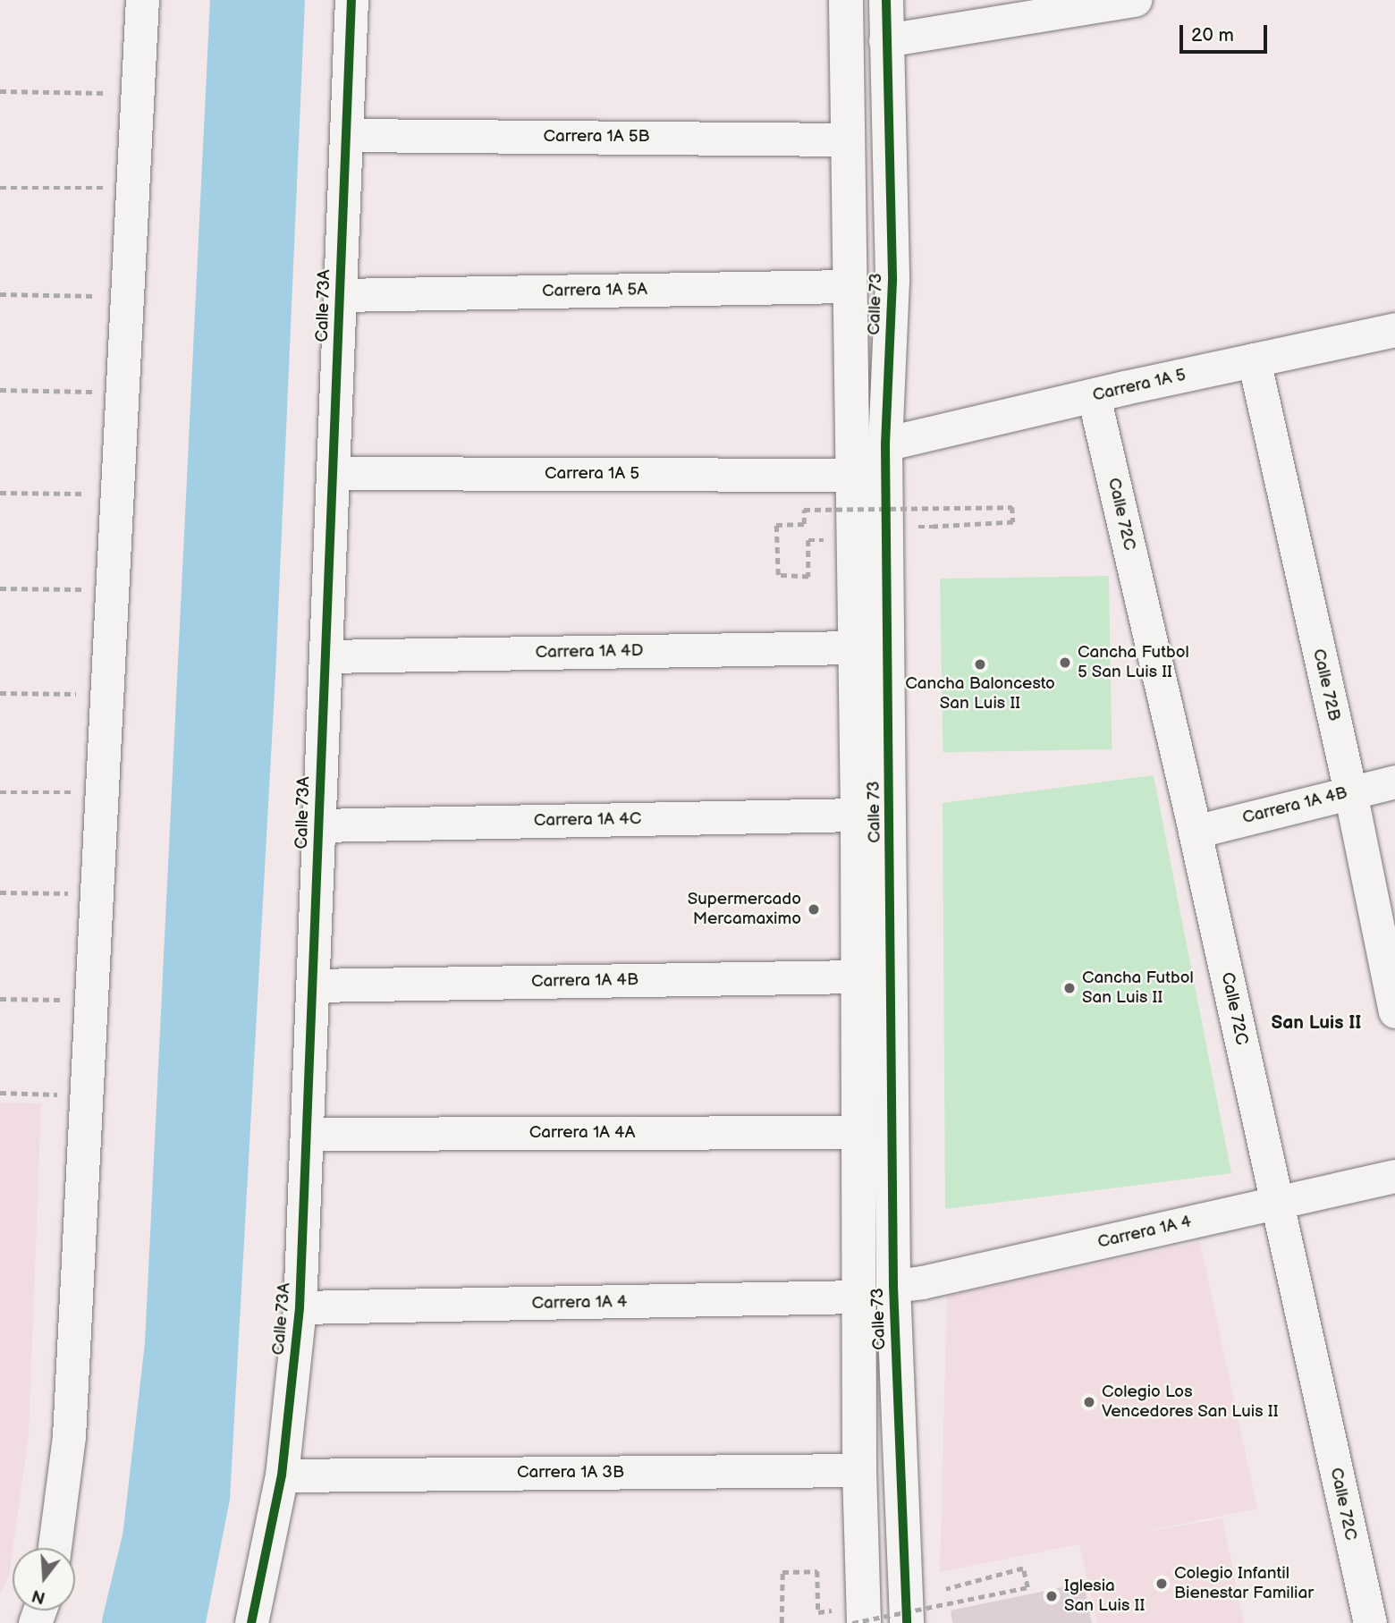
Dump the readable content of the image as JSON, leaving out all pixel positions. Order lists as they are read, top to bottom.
{
  "streets": {
    "main road": ["Calle 73", "Carrera 1A 5"],
    "street": [
      "Carrera 1A 5B",
      "Carrera 1A 5A",
      "Calle 73A",
      "Calle 72C",
      "Carrera 1A 4D",
      "Calle 72B",
      "Carrera 1A 4B",
      "Carrera 1A 4C",
      "Carrera 1A 4A",
      "Carrera 1A 4",
      "Carrera 1A 3B"
    ]
  },
  "crossings": [
    ["Carrera 1A 5B", "Calle 73"],
    ["Carrera 1A 5B", "Calle 73A"],
    ["Carrera 1A 5A", "Calle 73"],
    ["Carrera 1A 5A", "Calle 73A"],
    ["Calle 73", "Carrera 1A 5"],
    ["Calle 73", "Carrera 1A 4D"],
    ["Calle 73", "Carrera 1A 4B"],
    ["Calle 73", "Carrera 1A 4C"],
    ["Calle 73", "Carrera 1A 4A"],
    ["Calle 73", "Carrera 1A 4"],
    ["Calle 73", "Carrera 1A 3B"],
    ["Calle 73A", "Carrera 1A 5"],
    ["Calle 73A", "Carrera 1A 4D"],
    ["Calle 73A", "Carrera 1A 4B"],
    ["Calle 73A", "Carrera 1A 4C"],
    ["Calle 73A", "Carrera 1A 4A"],
    ["Calle 73A", "Carrera 1A 4"],
    ["Calle 73A", "Carrera 1A 3B"],
    ["Carrera 1A 5", "Calle 72C"],
    ["Carrera 1A 5", "Calle 72B"],
    ["Calle 72C", "Carrera 1A 4B"],
    ["Calle 72C", "Carrera 1A 4"],
    ["Calle 72B", "Carrera 1A 4B"]
  ],
  "districts": ["San Luis II"],
  "places": [
    "Cancha Futbol 5 San Luis II",
    "Cancha Baloncesto San Luis II",
    "Supermercado Mercamaximo",
    "Cancha Futbol San Luis II",
    "Colegio Los Vencedores San Luis II",
    "Colegio Infantil Bienestar Familiar",
    "Iglesia San Luis II"
  ],
  "scale_bar": "20 m",
  "north": "bottom"
}
